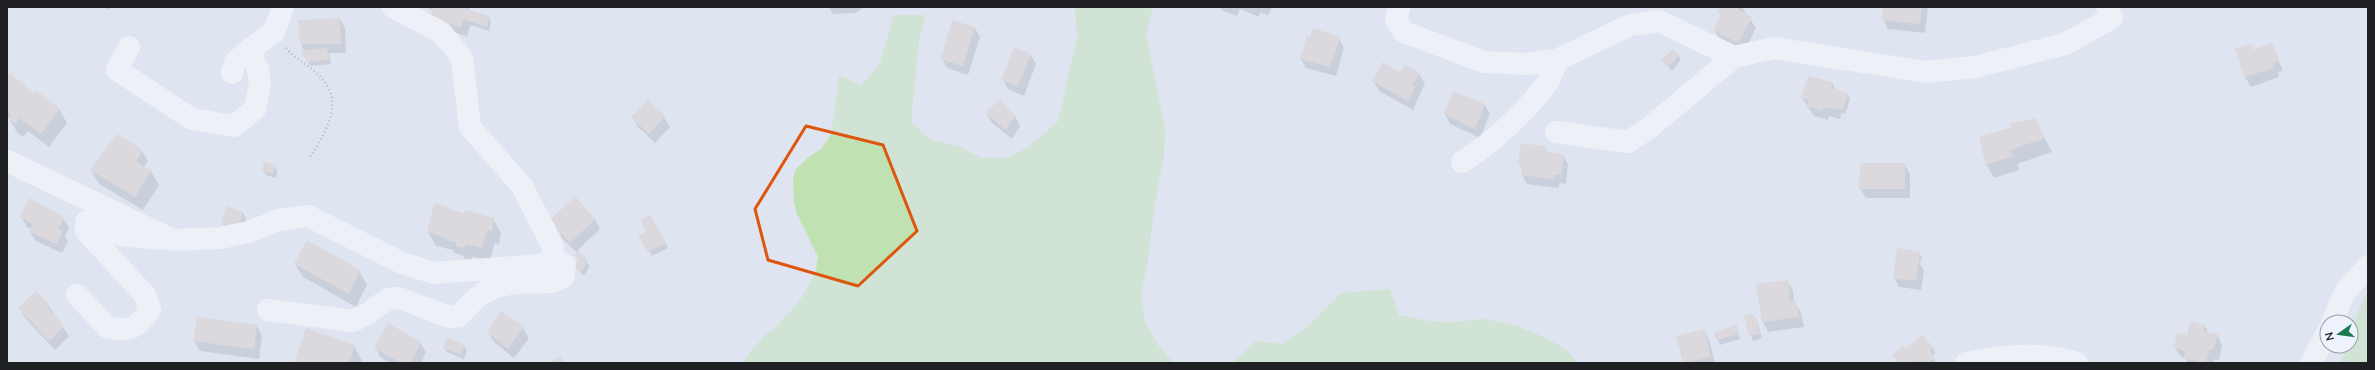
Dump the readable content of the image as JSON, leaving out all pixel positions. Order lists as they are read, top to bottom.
{
  "north": "left"
}
